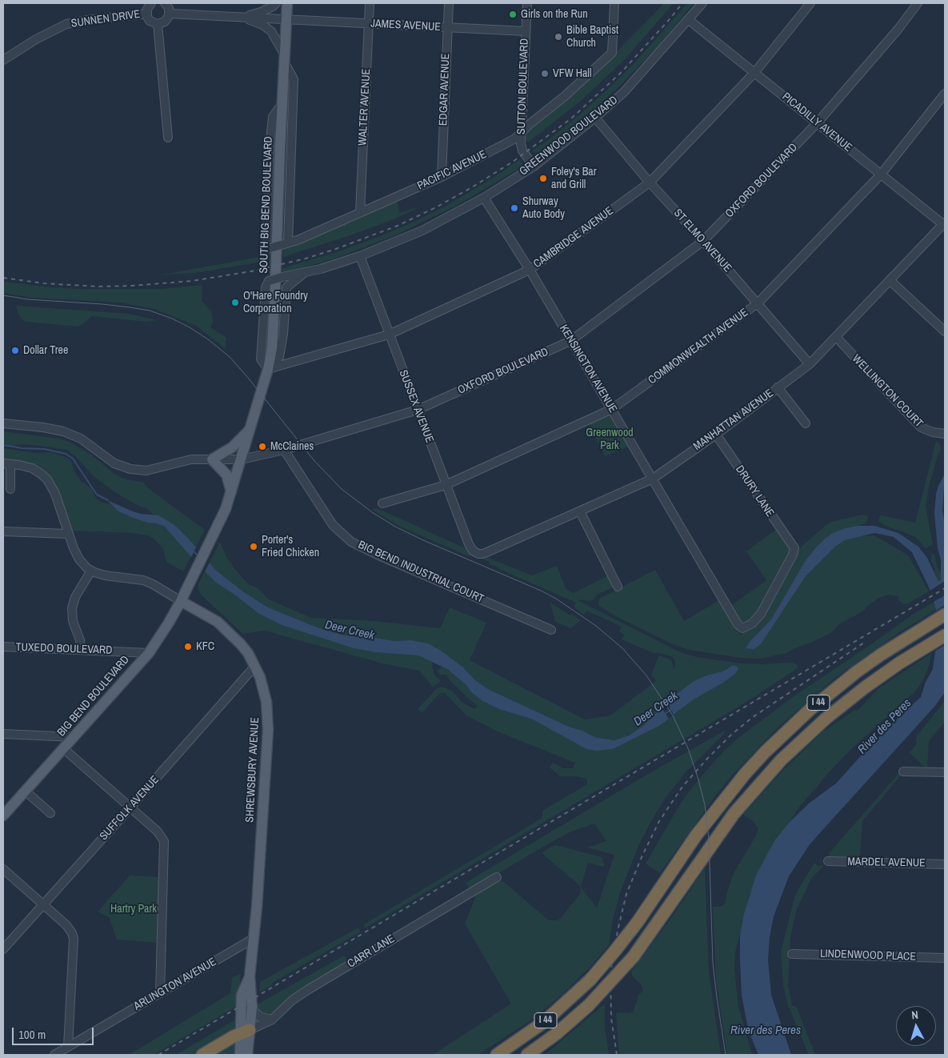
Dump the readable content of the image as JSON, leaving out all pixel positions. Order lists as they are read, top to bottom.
{
  "streets": {
    "highway": ["I 44"],
    "main road": ["SOUTH BIG BEND BOULEVARD", "BIG BEND BOULEVARD", "SHREWSBURY AVENUE"],
    "street": [
      "SUNNEN DRIVE",
      "JAMES AVENUE",
      "SUTTON BOULEVARD",
      "EDGAR AVENUE",
      "WALTER AVENUE",
      "PICADILLY AVENUE",
      "GREENWOOD BOULEVARD",
      "PACIFIC AVENUE",
      "OXFORD BOULEVARD",
      "CAMBRIDGE AVENUE",
      "ST ELMO AVENUE",
      "COMMONWEALTH AVENUE",
      "KENSINGTON AVENUE",
      "WELLINGTON COURT",
      "SUSSEX AVENUE",
      "MANHATTAN AVENUE",
      "DRURY LANE",
      "BIG BEND INDUSTRIAL COURT",
      "TUXEDO BOULEVARD",
      "SUFFOLK AVENUE",
      "MARDEL AVENUE",
      "CARR LANE",
      "LINDENWOOD PLACE",
      "ARLINGTON AVENUE"
    ]
  },
  "crossings": [
    ["JAMES AVENUE", "SUTTON BOULEVARD"],
    ["JAMES AVENUE", "EDGAR AVENUE"],
    ["JAMES AVENUE", "WALTER AVENUE"],
    ["JAMES AVENUE", "SOUTH BIG BEND BOULEVARD"],
    ["SUTTON BOULEVARD", "GREENWOOD BOULEVARD"],
    ["SUTTON BOULEVARD", "PACIFIC AVENUE"],
    ["EDGAR AVENUE", "PACIFIC AVENUE"],
    ["WALTER AVENUE", "PACIFIC AVENUE"],
    ["PICADILLY AVENUE", "GREENWOOD BOULEVARD"],
    ["PICADILLY AVENUE", "OXFORD BOULEVARD"],
    ["PICADILLY AVENUE", "CAMBRIDGE AVENUE"],
    ["PICADILLY AVENUE", "COMMONWEALTH AVENUE"],
    ["PICADILLY AVENUE", "MANHATTAN AVENUE"],
    ["GREENWOOD BOULEVARD", "SOUTH BIG BEND BOULEVARD"],
    ["GREENWOOD BOULEVARD", "CAMBRIDGE AVENUE"],
    ["GREENWOOD BOULEVARD", "ST ELMO AVENUE"],
    ["GREENWOOD BOULEVARD", "KENSINGTON AVENUE"],
    ["GREENWOOD BOULEVARD", "SUSSEX AVENUE"],
    ["PACIFIC AVENUE", "SOUTH BIG BEND BOULEVARD"],
    ["OXFORD BOULEVARD", "SOUTH BIG BEND BOULEVARD"],
    ["OXFORD BOULEVARD", "ST ELMO AVENUE"],
    ["OXFORD BOULEVARD", "KENSINGTON AVENUE"],
    ["OXFORD BOULEVARD", "SUSSEX AVENUE"],
    ["OXFORD BOULEVARD", "BIG BEND INDUSTRIAL COURT"],
    ["SOUTH BIG BEND BOULEVARD", "CAMBRIDGE AVENUE"],
    ["SOUTH BIG BEND BOULEVARD", "BIG BEND BOULEVARD"],
    ["CAMBRIDGE AVENUE", "ST ELMO AVENUE"],
    ["CAMBRIDGE AVENUE", "KENSINGTON AVENUE"],
    ["CAMBRIDGE AVENUE", "SUSSEX AVENUE"],
    ["ST ELMO AVENUE", "COMMONWEALTH AVENUE"],
    ["ST ELMO AVENUE", "MANHATTAN AVENUE"],
    ["COMMONWEALTH AVENUE", "KENSINGTON AVENUE"],
    ["COMMONWEALTH AVENUE", "SUSSEX AVENUE"],
    ["KENSINGTON AVENUE", "MANHATTAN AVENUE"],
    ["KENSINGTON AVENUE", "DRURY LANE"],
    ["WELLINGTON COURT", "MANHATTAN AVENUE"],
    ["SUSSEX AVENUE", "MANHATTAN AVENUE"],
    ["MANHATTAN AVENUE", "DRURY LANE"],
    ["TUXEDO BOULEVARD", "BIG BEND BOULEVARD"],
    ["BIG BEND BOULEVARD", "SHREWSBURY AVENUE"],
    ["SHREWSBURY AVENUE", "SUFFOLK AVENUE"],
    ["SHREWSBURY AVENUE", "CARR LANE"],
    ["SHREWSBURY AVENUE", "ARLINGTON AVENUE"]
  ],
  "water": ["Deer Creek", "River des Peres"],
  "parks": ["Greenwood Park", "Hartry Park"],
  "places": [
    "Girls on the Run",
    "Bible Baptist Church",
    "VFW Hall",
    "Foley's Bar and Grill",
    "Shurway Auto Body",
    "O'Hare Foundry Corporation",
    "Dollar Tree",
    "McClaines",
    "Porter's Fried Chicken",
    "KFC"
  ],
  "scale_bar": "100 m",
  "north": "top"
}
